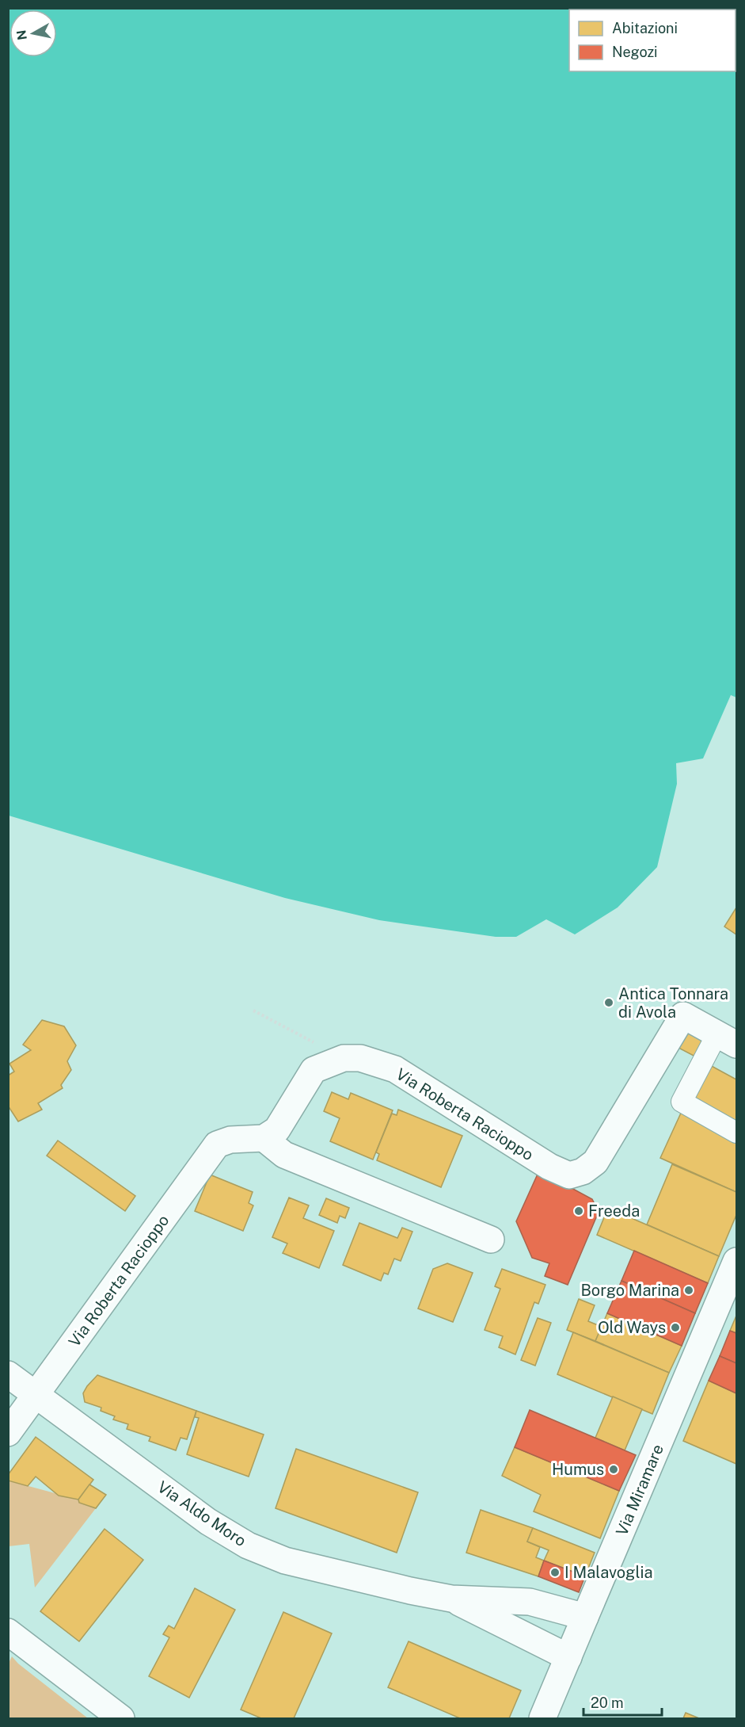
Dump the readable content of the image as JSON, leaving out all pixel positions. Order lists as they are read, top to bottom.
{
  "streets": {
    "street": ["Via Roberta Racioppo", "Via Miramare", "Via Aldo Moro"]
  },
  "crossings": [
    ["Via Roberta Racioppo", "Via Aldo Moro"]
  ],
  "places": [
    "Antica Tonnara di Avola",
    "Freeda",
    "Borgo Marina",
    "Old Ways",
    "Humus",
    "I Malavoglia"
  ],
  "legend": ["Abitazioni", "Negozi"],
  "scale_bar": "20 m",
  "north": "left"
}
